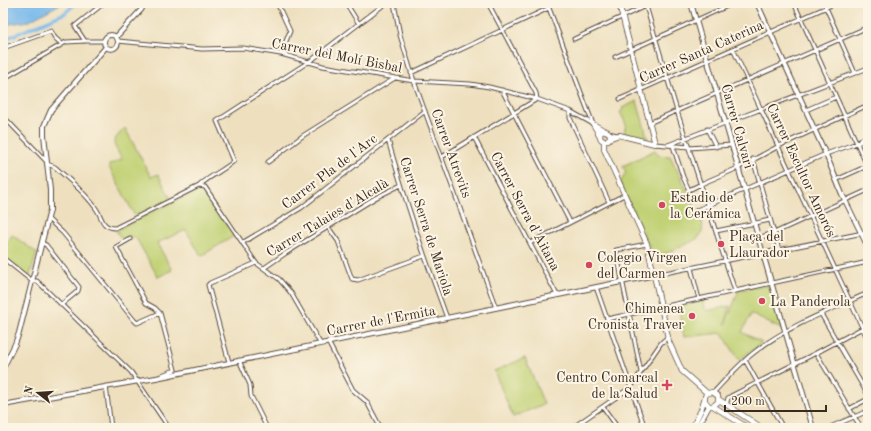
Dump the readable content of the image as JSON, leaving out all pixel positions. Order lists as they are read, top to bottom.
{
  "streets": {
    "main road": ["Carrer del Molí Bisbal"],
    "street": [
      "Carrer Santa Caterina",
      "Carrer Calvari",
      "Carrer Atrevits",
      "Carrer Escultor Amorós",
      "Carrer Pla de l'Arc",
      "Carrer Serra d'Aitana",
      "Carrer Talaies d'Alcalà",
      "Carrer Serra de Mariola",
      "Carrer de l'Ermita"
    ]
  },
  "crossings": [
    ["Carrer Santa Caterina", "Carrer Calvari"],
    ["Carrer Santa Caterina", "Carrer Escultor Amorós"],
    ["Carrer del Molí Bisbal", "Carrer Calvari"],
    ["Carrer del Molí Bisbal", "Carrer Atrevits"],
    ["Carrer Calvari", "Carrer de l'Ermita"],
    ["Carrer Atrevits", "Carrer Pla de l'Arc"],
    ["Carrer Atrevits", "Carrer de l'Ermita"],
    ["Carrer Escultor Amorós", "Carrer de l'Ermita"],
    ["Carrer Pla de l'Arc", "Carrer Serra de Mariola"],
    ["Carrer Serra d'Aitana", "Carrer de l'Ermita"],
    ["Carrer Talaies d'Alcalà", "Carrer Serra de Mariola"],
    ["Carrer Serra de Mariola", "Carrer de l'Ermita"]
  ],
  "places": {
    "other": [
      "Estadio de la Cerámica",
      "Plaça del Llaurador",
      "Colegio Virgen del Carmen",
      "La Panderola",
      "Chimenea Cronista Traver"
    ],
    "health": ["Centro Comarcal de la Salud"]
  },
  "scale_bar": "200 m",
  "north": "left"
}
